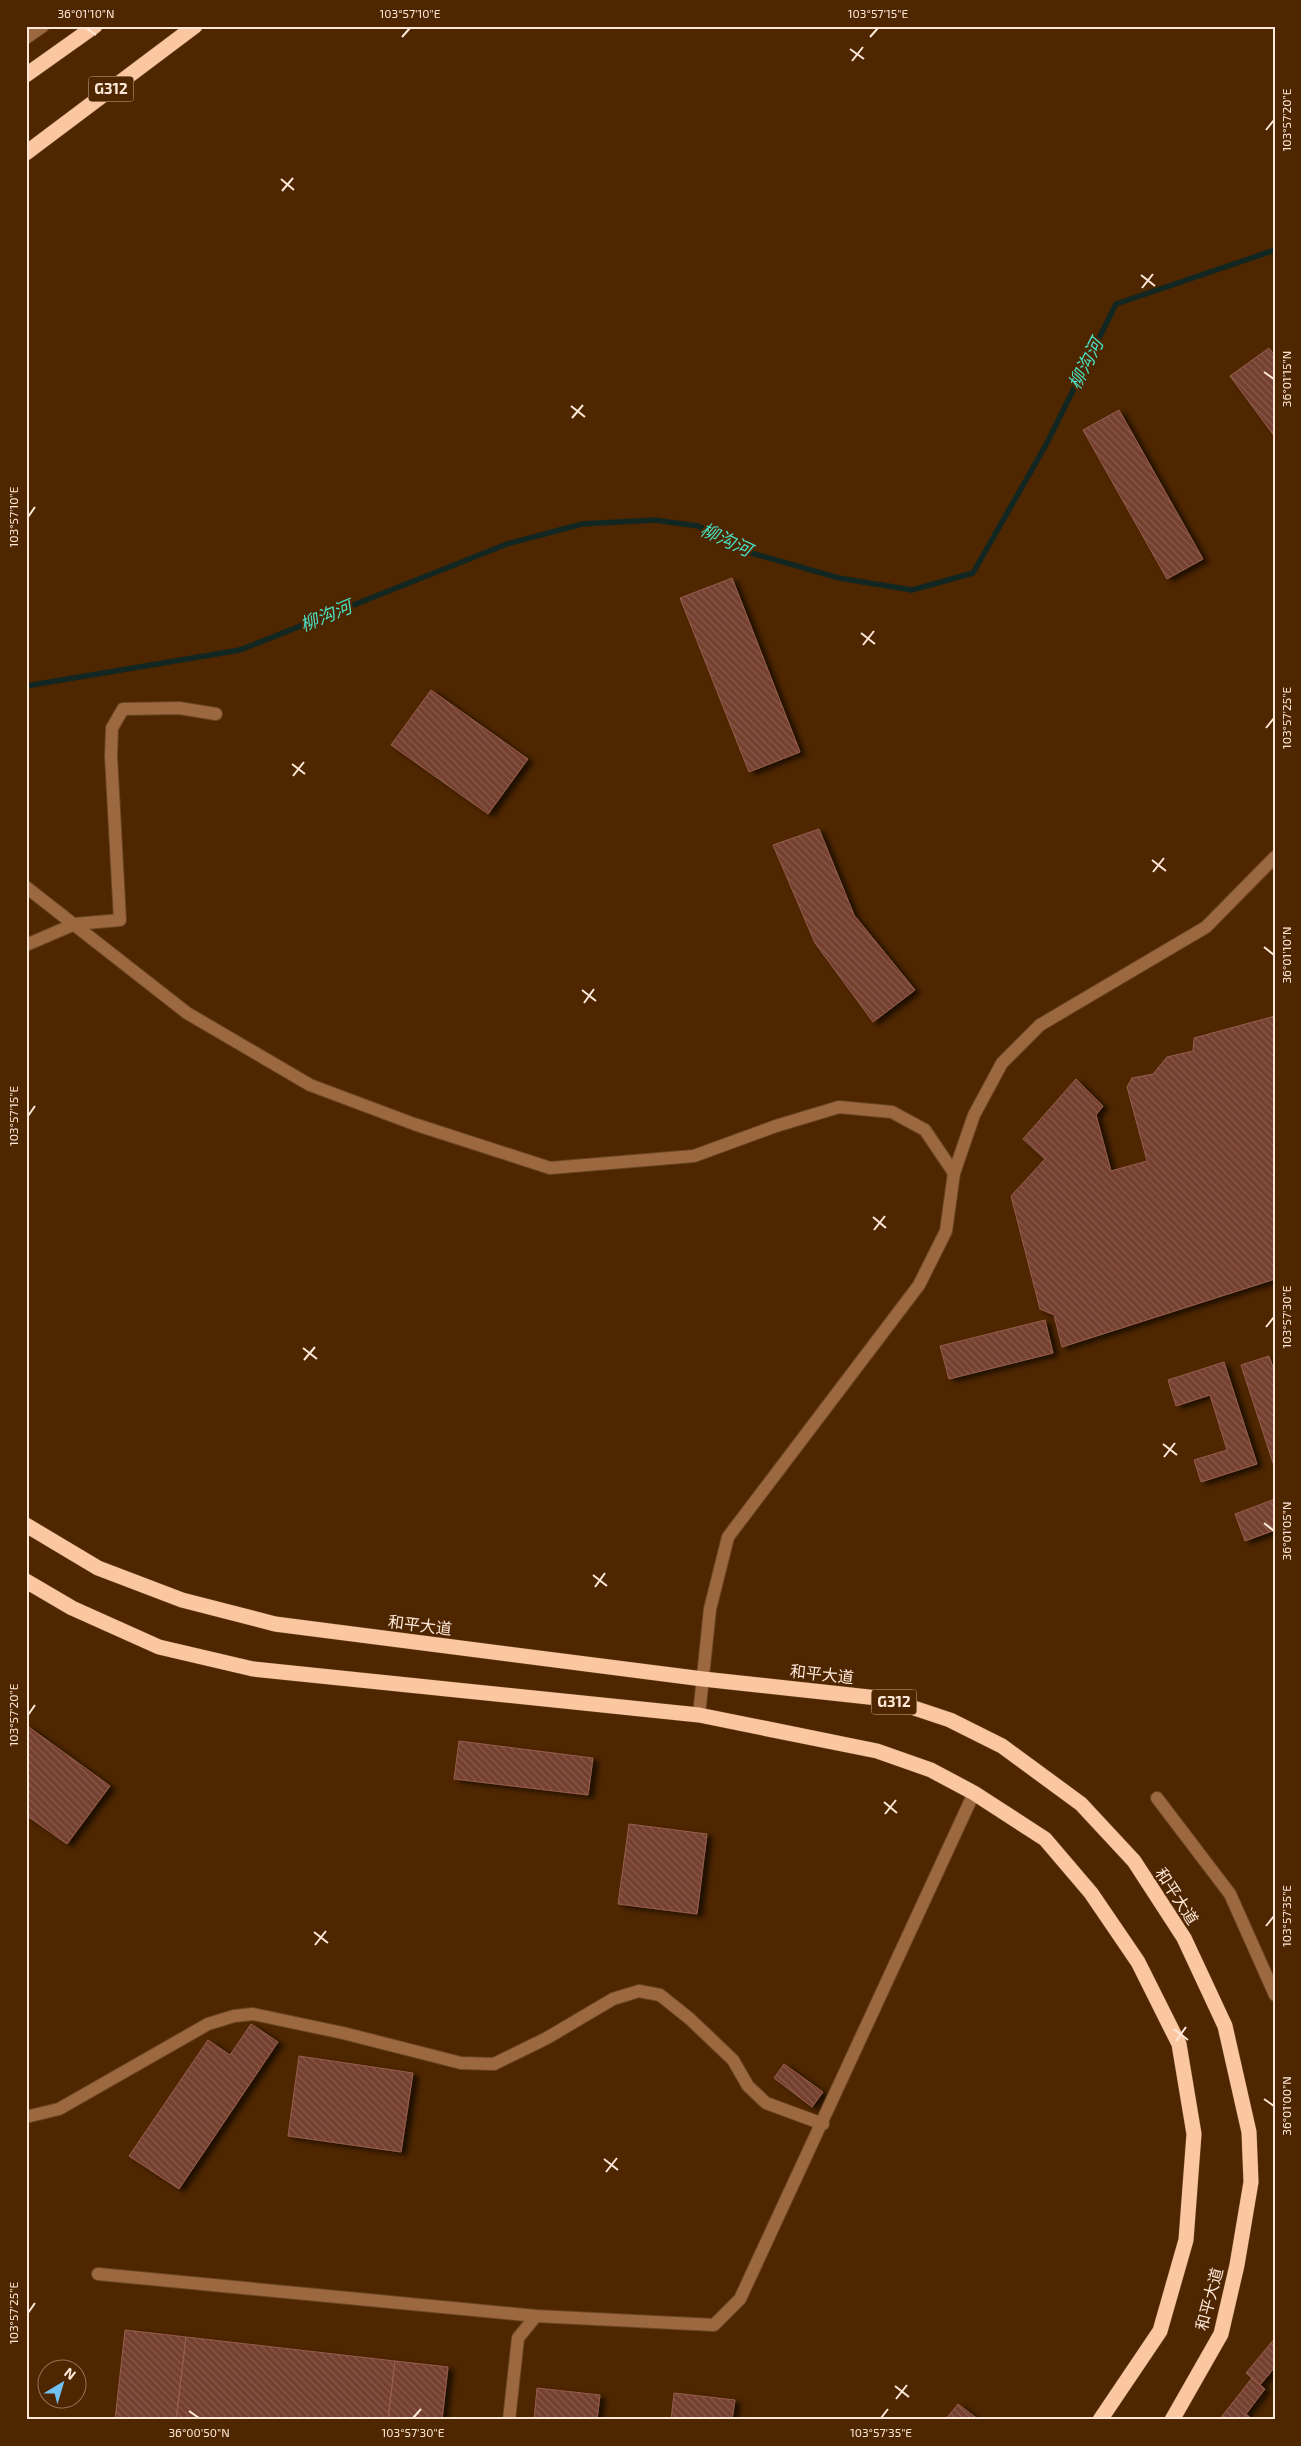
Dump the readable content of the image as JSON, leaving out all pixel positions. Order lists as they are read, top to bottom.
{
  "streets": {
    "highway": ["G312", "和平大道"]
  },
  "water": ["柳沟河"],
  "north": "top right",
  "coordinates": [
    "36°01'10\"N",
    "103°57'10\"E",
    "103°57'15\"E",
    "103°57'20\"E",
    "36°01'15\"N",
    "103°57'25\"E",
    "103°57'30\"E",
    "36°01'05\"N",
    "103°57'35\"E",
    "36°01'00\"N",
    "36°00'50\"N"
  ]
}
